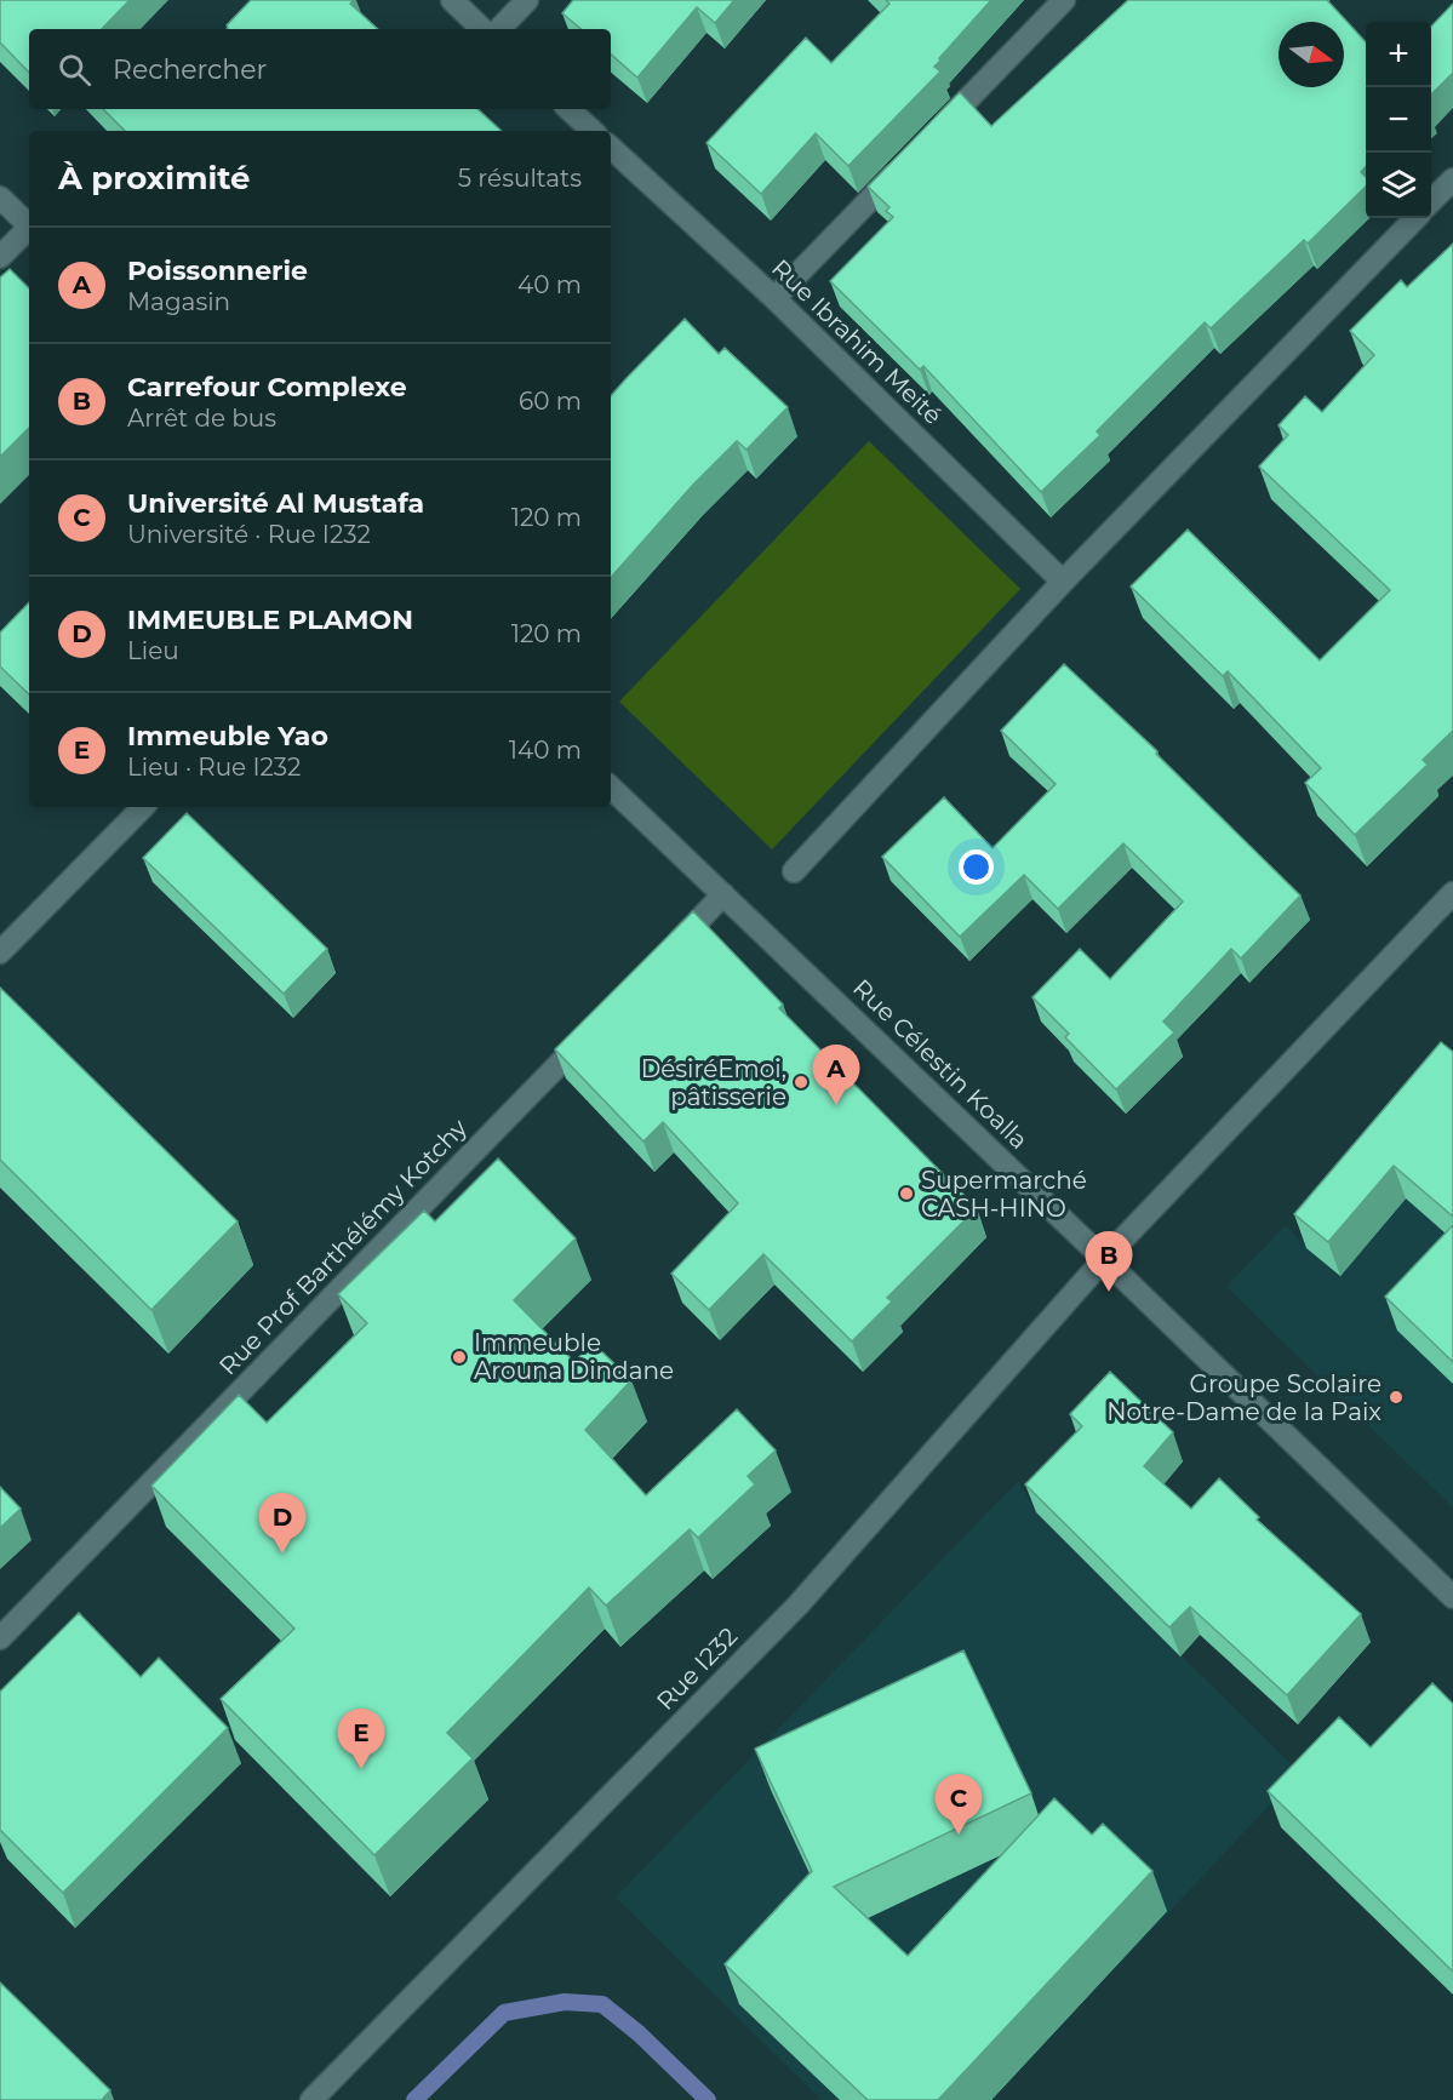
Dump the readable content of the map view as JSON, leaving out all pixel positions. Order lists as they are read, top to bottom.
{
  "streets": {
    "street": [
      "Rue Ibrahim Meité",
      "Rue Célestin Koalla",
      "Rue Prof Barthélémy Kotchy",
      "Rue I232"
    ]
  },
  "crossings": [
    ["Rue Célestin Koalla", "Rue I232"]
  ],
  "places": [
    "DésiréEmoi, pâtisserie",
    "Supermarché CASH-HINO",
    "Immeuble Arouna Dindane",
    "Groupe Scolaire Notre-Dame de la Paix"
  ],
  "north": "right",
  "page": {
    "map_buttons": ["+", "−"],
    "search": "Rechercher",
    "heading": ["À proximité", "5 résultats"],
    "list": [
      {
        "mark": "A",
        "name": "Poissonnerie",
        "note": "Magasin",
        "value": "40 m"
      },
      {
        "mark": "B",
        "name": "Carrefour Complexe",
        "note": "Arrêt de bus",
        "value": "60 m"
      },
      {
        "mark": "C",
        "name": "Université Al Mustafa",
        "note": "Université · Rue I232",
        "value": "120 m"
      },
      {
        "mark": "D",
        "name": "IMMEUBLE PLAMON",
        "note": "Lieu",
        "value": "120 m"
      },
      {
        "mark": "E",
        "name": "Immeuble Yao",
        "note": "Lieu · Rue I232",
        "value": "140 m"
      }
    ],
    "pins": [
      "A",
      "B",
      "D",
      "E",
      "C"
    ]
  }
}
